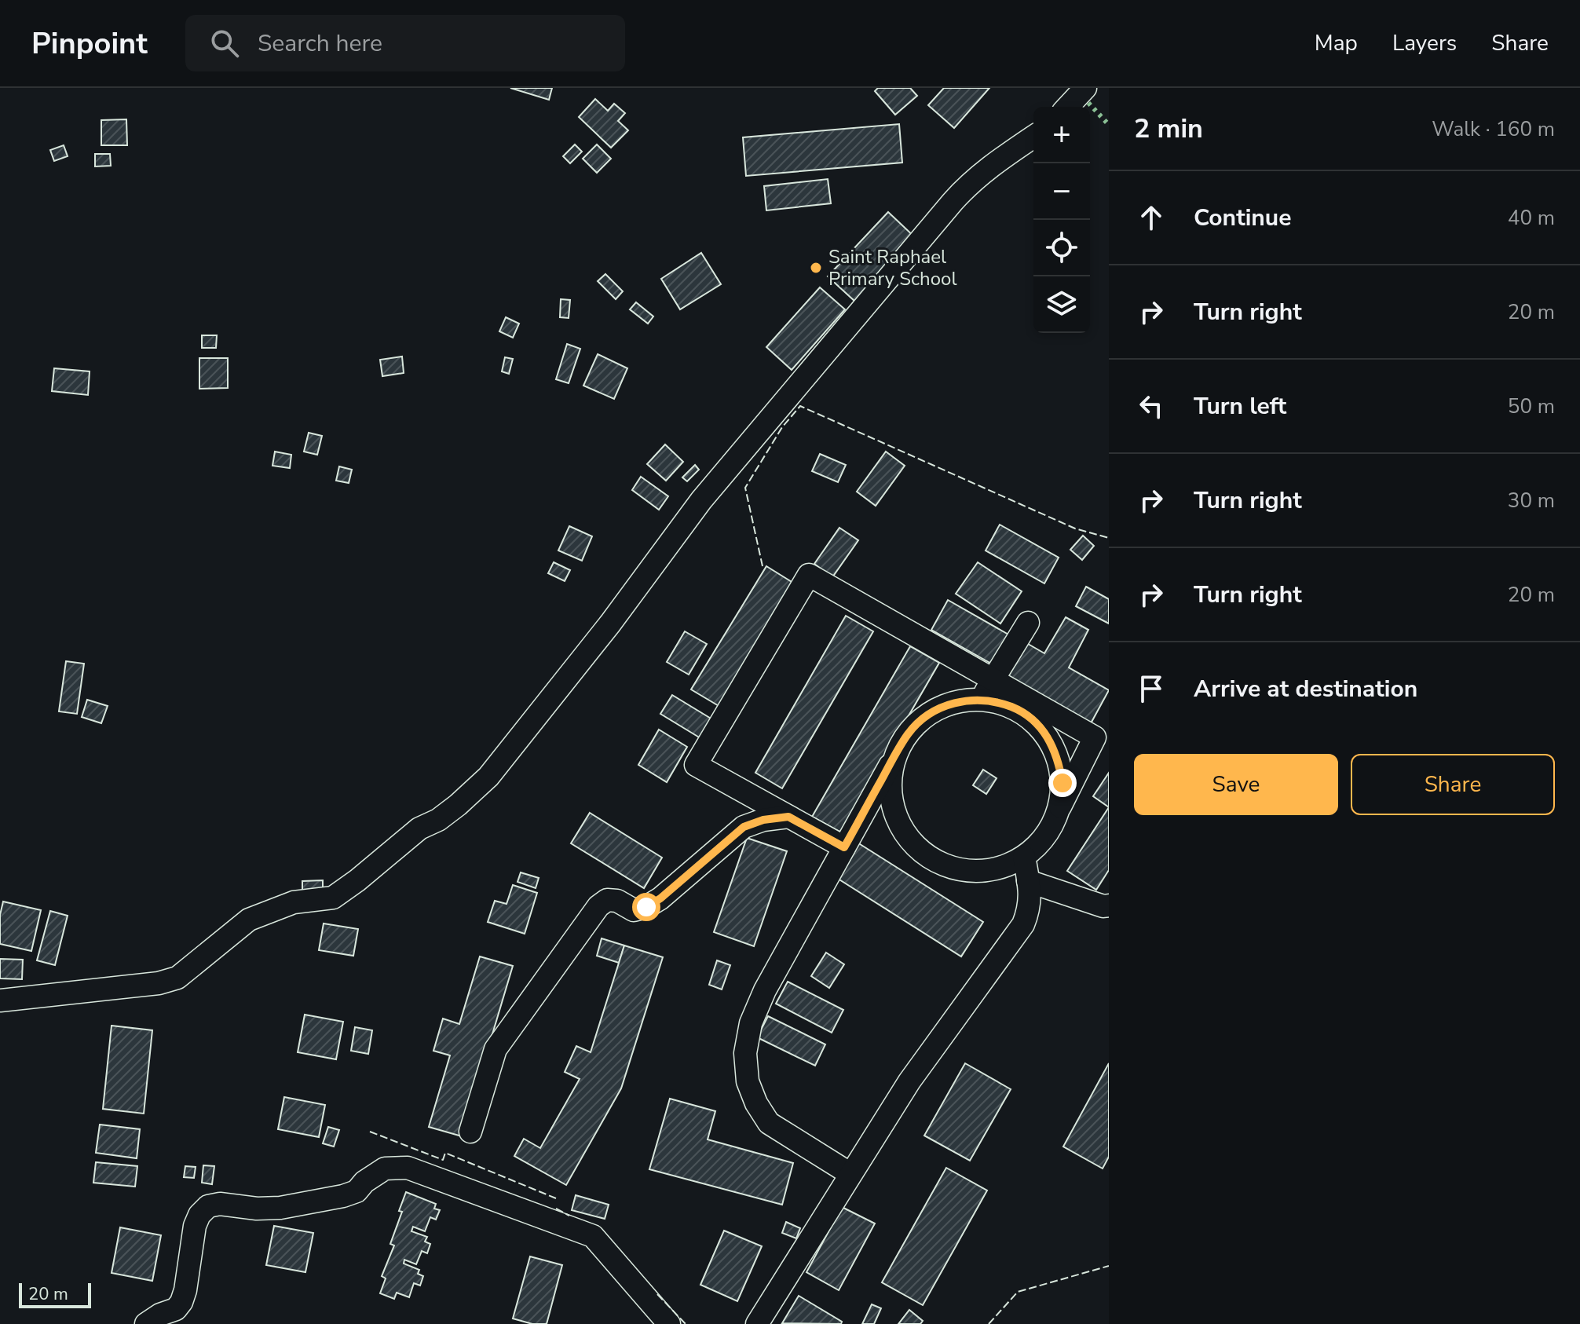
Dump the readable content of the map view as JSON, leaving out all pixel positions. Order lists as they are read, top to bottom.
{
  "places": ["Saint Raphael Primary School"],
  "scale_bar": "20 m",
  "page": {
    "header": "Pinpoint",
    "search": "Search here",
    "nav": ["Map", "Layers", "Share"],
    "heading": ["2 min", "Walk · 160 m"],
    "map_buttons": ["+", "−"],
    "list": [
      ["Continue", "40 m"],
      ["Turn right", "20 m"],
      ["Turn left", "50 m"],
      ["Turn right", "30 m"],
      ["Turn right", "20 m"],
      "Arrive at destination"
    ],
    "buttons": ["Save", "Share"],
    "scale": "20 m"
  }
}
